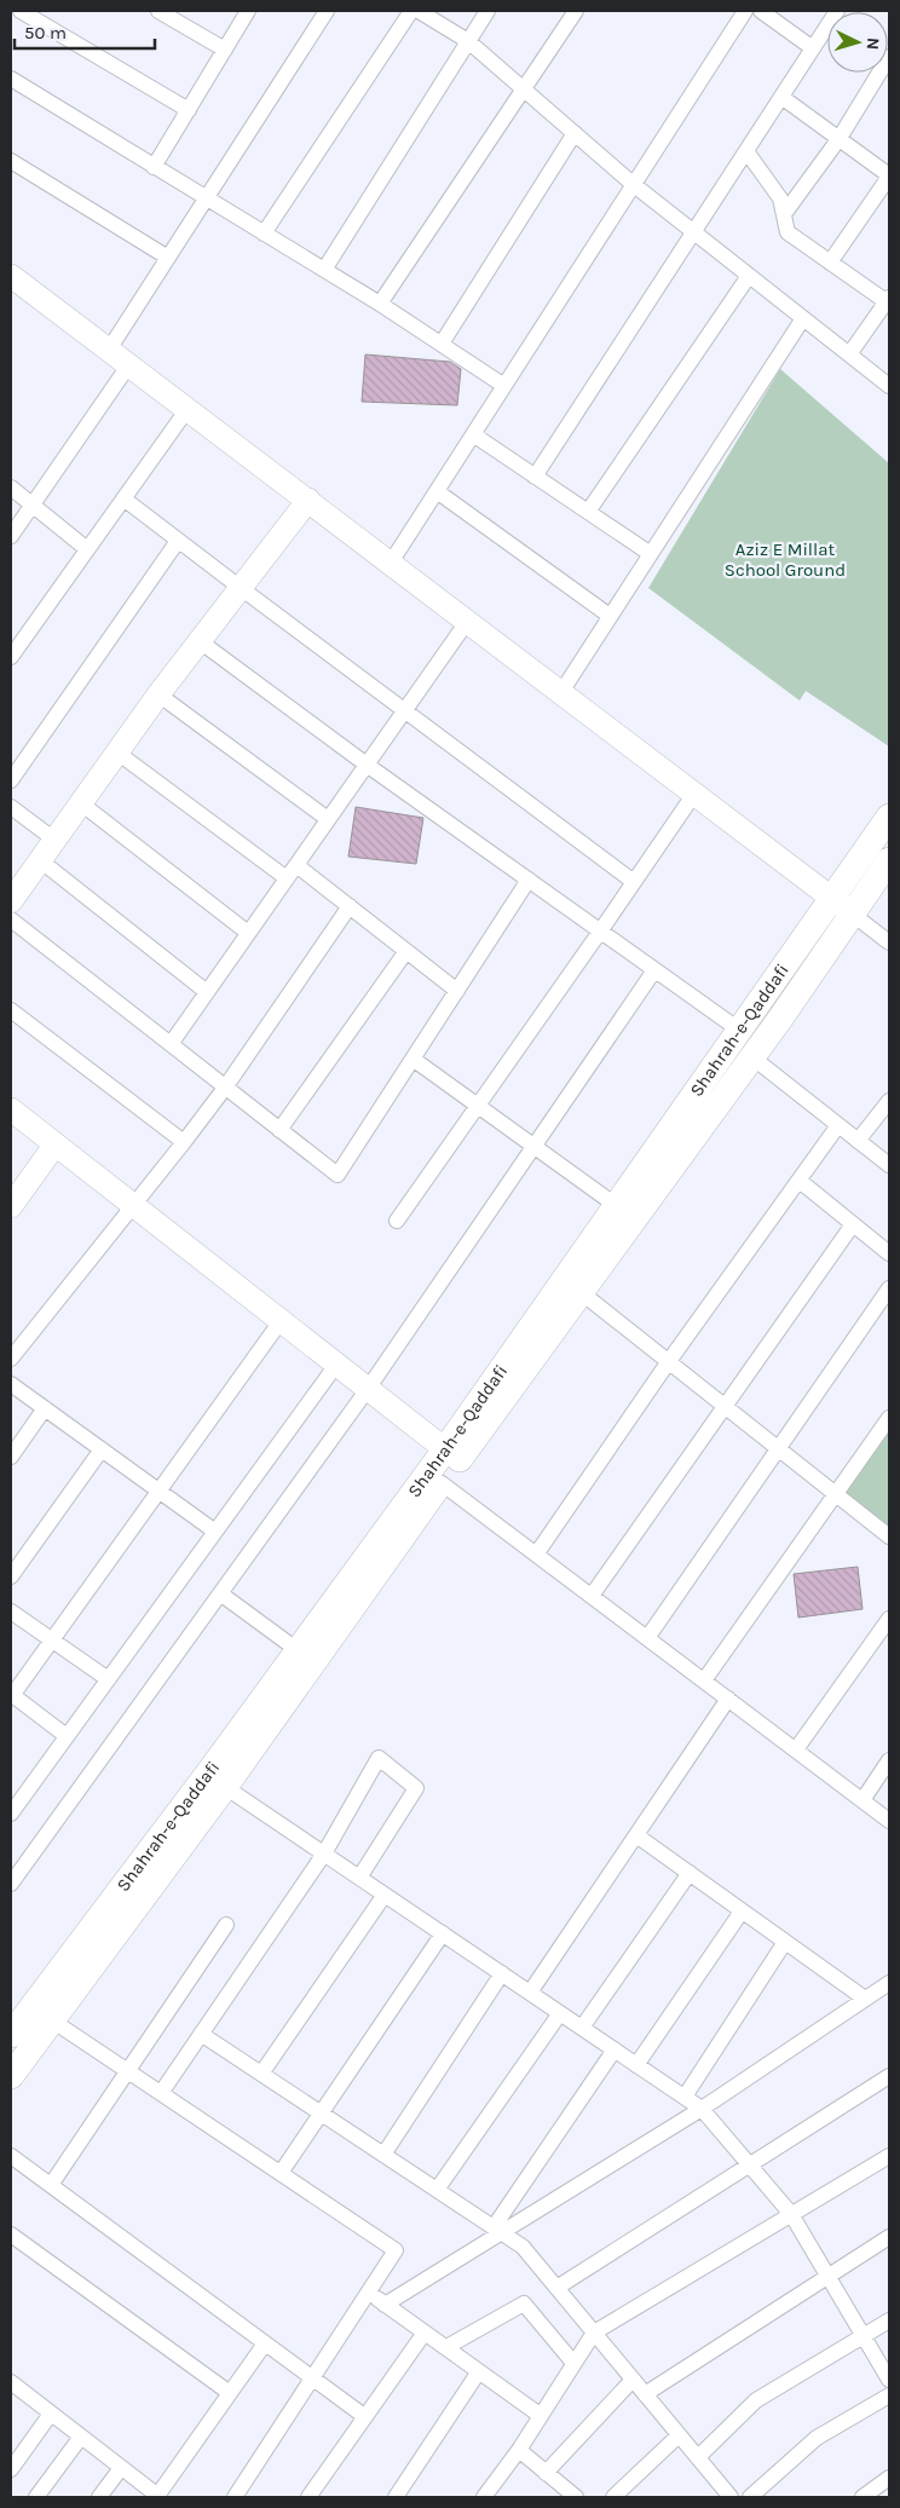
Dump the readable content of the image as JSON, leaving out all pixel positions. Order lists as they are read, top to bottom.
{
  "streets": {
    "main road": ["Shahrah-e-Qaddafi"]
  },
  "parks": ["Aziz E Millat School Ground"],
  "scale_bar": "50 m",
  "north": "right"
}
